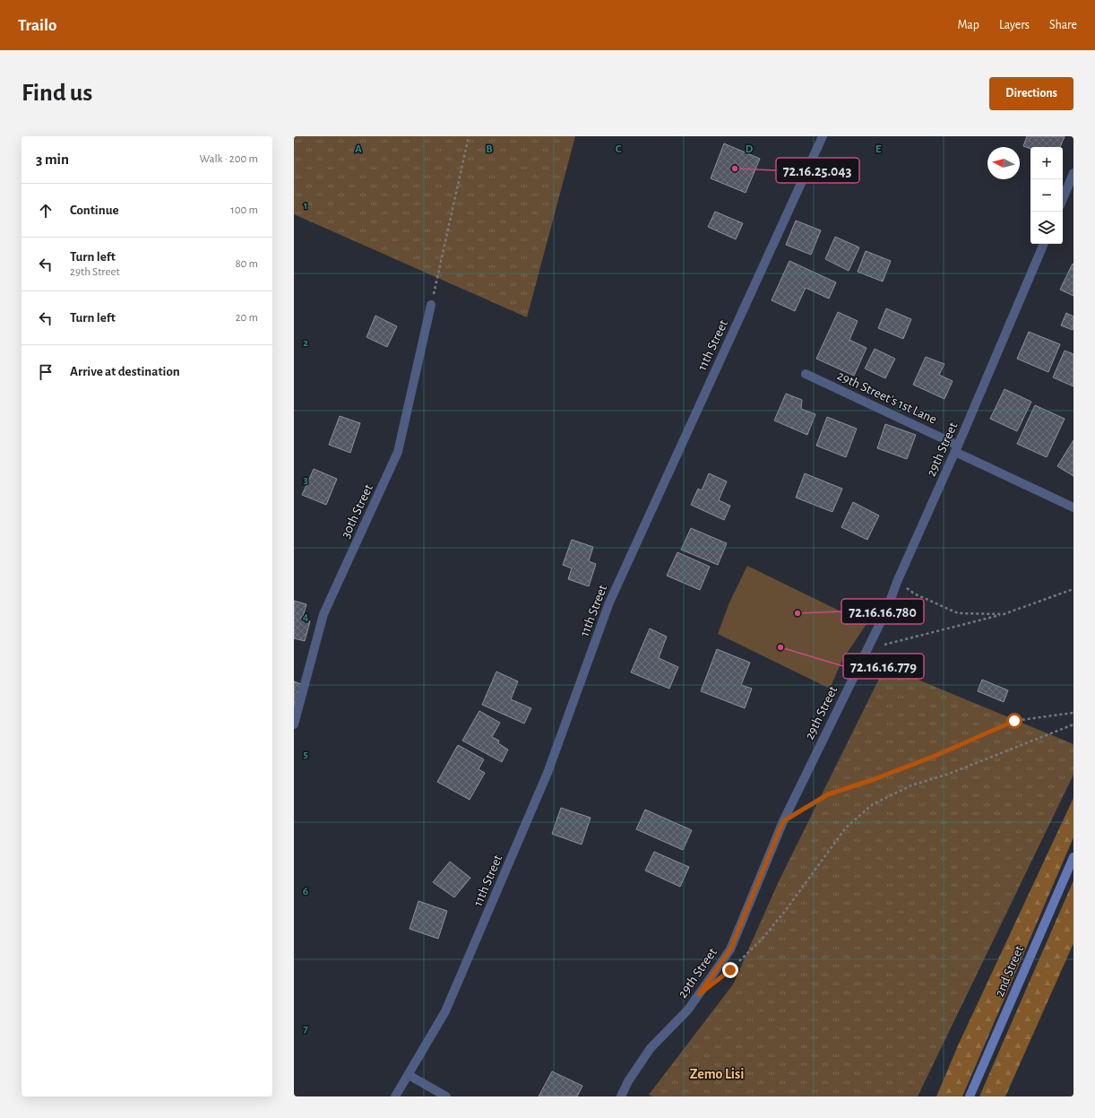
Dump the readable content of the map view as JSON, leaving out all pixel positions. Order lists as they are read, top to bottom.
{
  "streets": {
    "main road": ["2nd Street"],
    "street": [
      "11th Street",
      "29th Street's 1st Lane",
      "29th Street",
      "30th Street"
    ]
  },
  "crossings": [
    ["29th Street's 1st Lane", "29th Street"]
  ],
  "districts": ["Zemo Lisi"],
  "places": ["72.16.25.043", "72.16.16.780", "72.16.16.779"],
  "north": "left",
  "page": {
    "header": "Trailo",
    "nav": ["Map", "Layers", "Share"],
    "buttons": "Directions",
    "title": "Find us",
    "heading": ["3 min", "Walk · 200 m"],
    "map_buttons": ["+", "−"],
    "list": [
      ["Continue", "100 m"],
      ["Turn left", "29th Street", "80 m"],
      ["Turn left", "20 m"],
      "Arrive at destination"
    ]
  },
  "grid": {
    "columns": [
      "A",
      "B",
      "C",
      "D",
      "E"
    ],
    "rows": [
      "1",
      "2",
      "3",
      "4",
      "5",
      "6",
      "7"
    ]
  }
}
